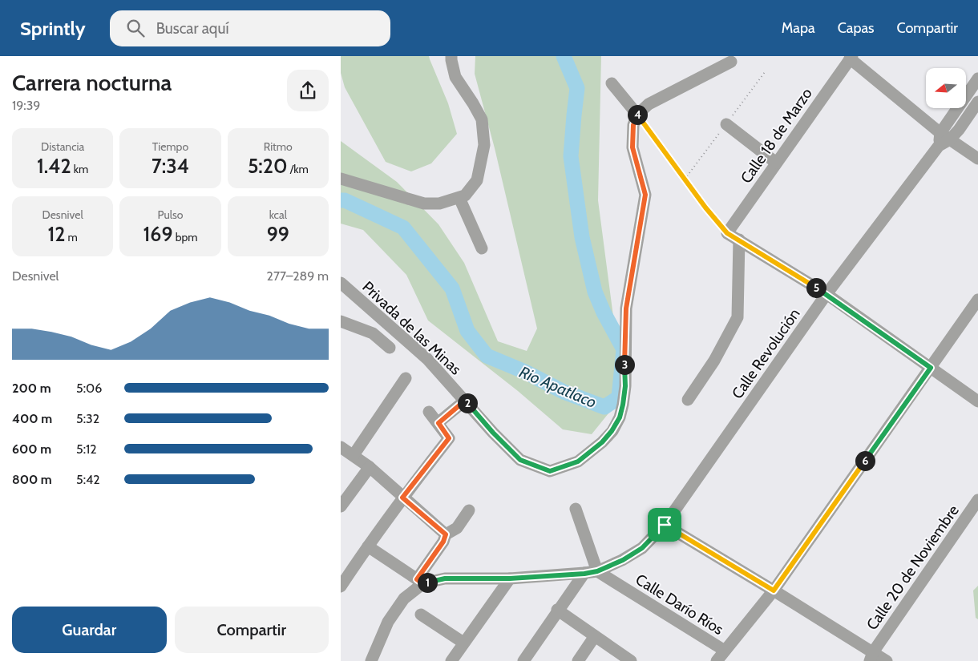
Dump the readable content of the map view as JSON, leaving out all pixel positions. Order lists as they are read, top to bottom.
{
  "streets": {
    "street": [
      "Calle 18 de Marzo",
      "Privada de las Minas",
      "Calle Revolución",
      "Calle 20 de Noviembre",
      "Calle Darío Ríos"
    ]
  },
  "crossings": [
    ["Calle Revolución", "Calle Darío Ríos"]
  ],
  "water": ["Rio Apatlaco"],
  "north": "left",
  "page": {
    "header": "Sprintly",
    "search": "Buscar aquí",
    "nav": ["Mapa", "Capas", "Compartir"],
    "heading": ["Carrera nocturna", "19:39"],
    "pins": [
      "4",
      "5",
      "3",
      "2",
      "6",
      "1"
    ],
    "stats": [
      ["Distancia", "1.42 km"],
      ["Tiempo", "7:34"],
      ["Ritmo", "5:20 /km"],
      ["Desnivel", "12 m"],
      ["Pulso", "169 bpm"],
      ["kcal", "99"]
    ],
    "chart": ["Desnivel", "277–289 m"],
    "list": [
      {
        "name": "200 m",
        "note": "5:06"
      },
      {
        "name": "400 m",
        "note": "5:32"
      },
      {
        "name": "600 m",
        "note": "5:12"
      },
      {
        "name": "800 m",
        "note": "5:42"
      }
    ],
    "buttons": ["Guardar", "Compartir"]
  }
}
